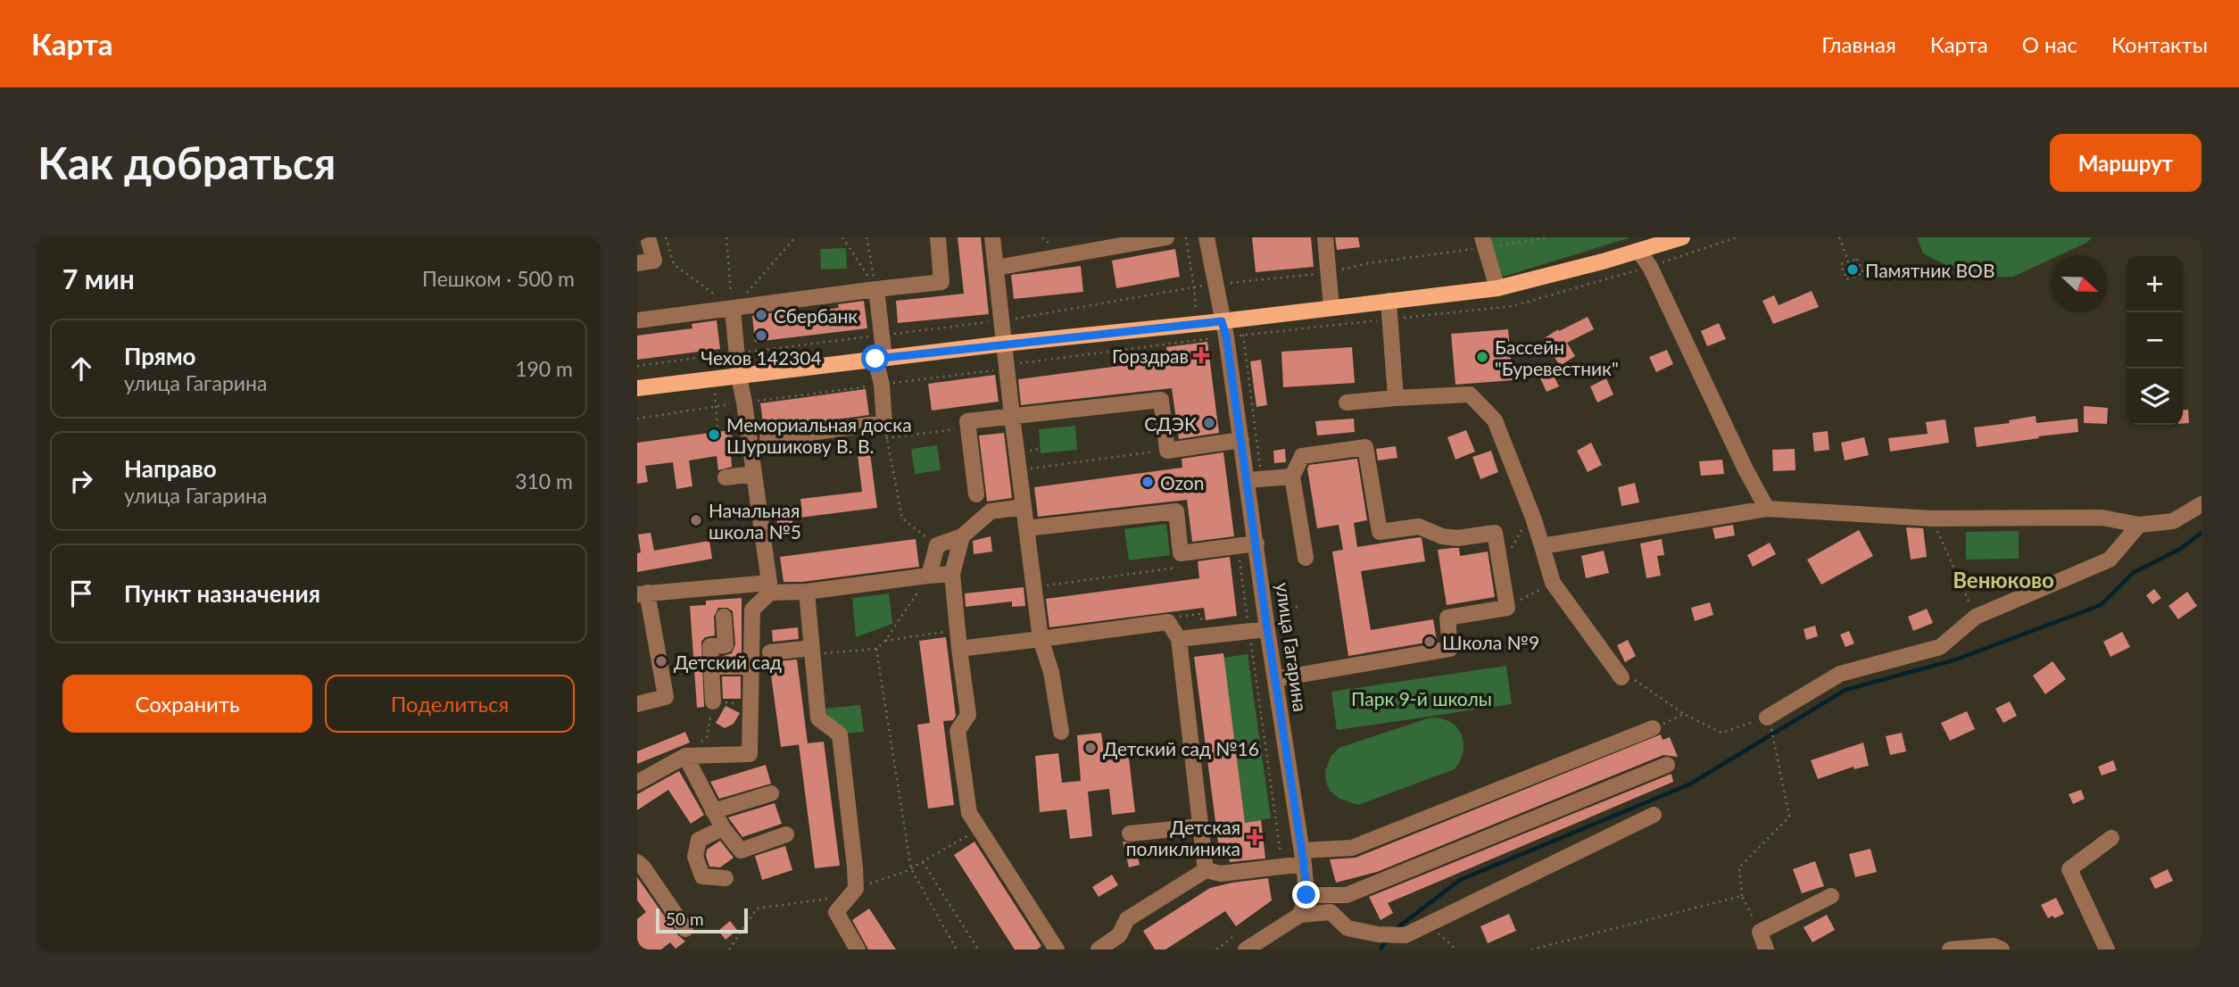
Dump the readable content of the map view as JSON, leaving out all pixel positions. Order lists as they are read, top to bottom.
{
  "streets": {
    "street": ["улица Гагарина"]
  },
  "districts": ["Венюково"],
  "parks": ["Парк 9-й школы"],
  "places": {
    "other": [
      "Памятник ВОВ",
      "Сбербанк",
      "Чехов 142304",
      "Бассейн \"Буревестник\"",
      "СДЭК",
      "Мемориальная доска Шуршикову В. В.",
      "Ozon",
      "Начальная школа №5",
      "Школа №9",
      "Детский сад",
      "Детский сад №16"
    ],
    "health": ["Горздрав", "Детская поликлиника"]
  },
  "scale_bar": "50 m",
  "north": "right",
  "page": {
    "header": "Карта",
    "nav": [
      "Главная",
      "Карта",
      "О нас",
      "Контакты"
    ],
    "buttons": [
      "Маршрут",
      ["Сохранить", "Поделиться"]
    ],
    "title": "Как добраться",
    "heading": ["7 мин", "Пешком · 500 m"],
    "map_buttons": ["+", "−"],
    "list": [
      ["Прямо", "улица Гагарина", "190 m"],
      ["Направо", "улица Гагарина", "310 m"],
      "Пункт назначения"
    ],
    "scale": "50 m"
  }
}
